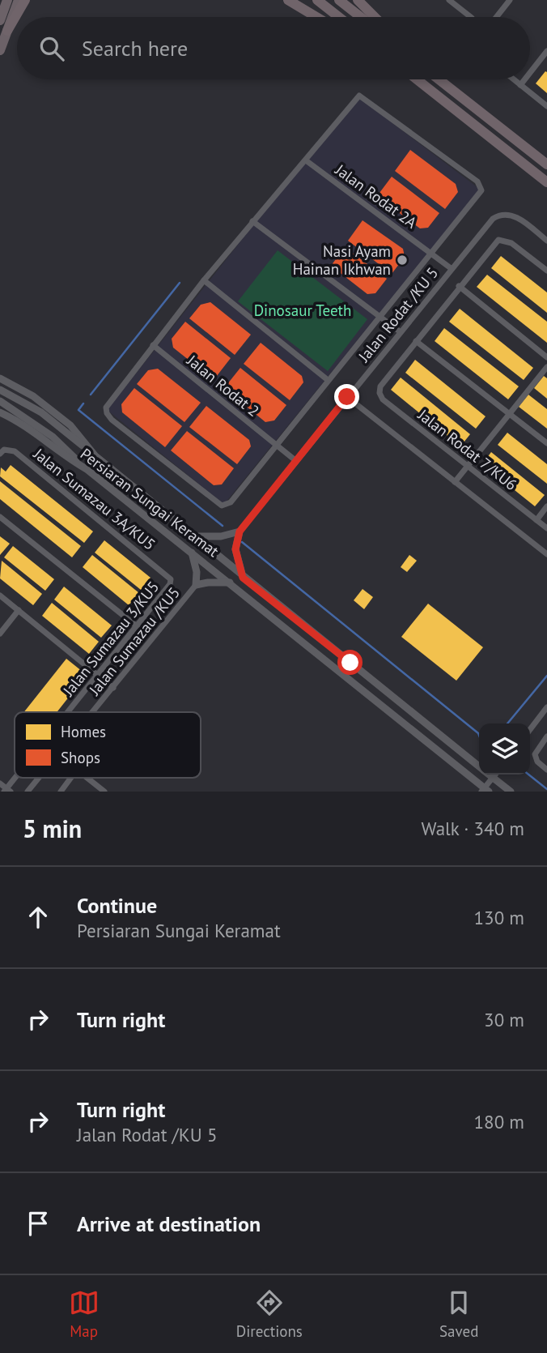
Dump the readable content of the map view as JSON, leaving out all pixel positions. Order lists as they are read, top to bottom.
{
  "streets": {
    "street": [
      "Jalan Rodat 2A",
      "Jalan Rodat /KU 5",
      "Jalan Rodat 2",
      "Jalan Rodat 7/KU6",
      "Jalan Sumazau 3A/KU5",
      "Persiaran Sungai Keramat",
      "Jalan Sumazau 3/KU5",
      "Jalan Sumazau /KU5"
    ]
  },
  "crossings": [
    ["Jalan Rodat 2A", "Jalan Rodat /KU 5"],
    ["Jalan Rodat /KU 5", "Jalan Rodat 2"],
    ["Jalan Sumazau 3A/KU5", "Jalan Sumazau 3/KU5"]
  ],
  "parks": ["Dinosaur Teeth"],
  "places": ["Nasi Ayam Hainan Ikhwan"],
  "legend": ["Homes", "Shops"],
  "page": {
    "search": "Search here",
    "heading": ["5 min", "Walk · 340 m"],
    "list": [
      ["Continue", "Persiaran Sungai Keramat", "130 m"],
      ["Turn right", "30 m"],
      ["Turn right", "Jalan Rodat /KU 5", "180 m"],
      "Arrive at destination"
    ],
    "nav": ["Map", "Directions", "Saved"]
  }
}
